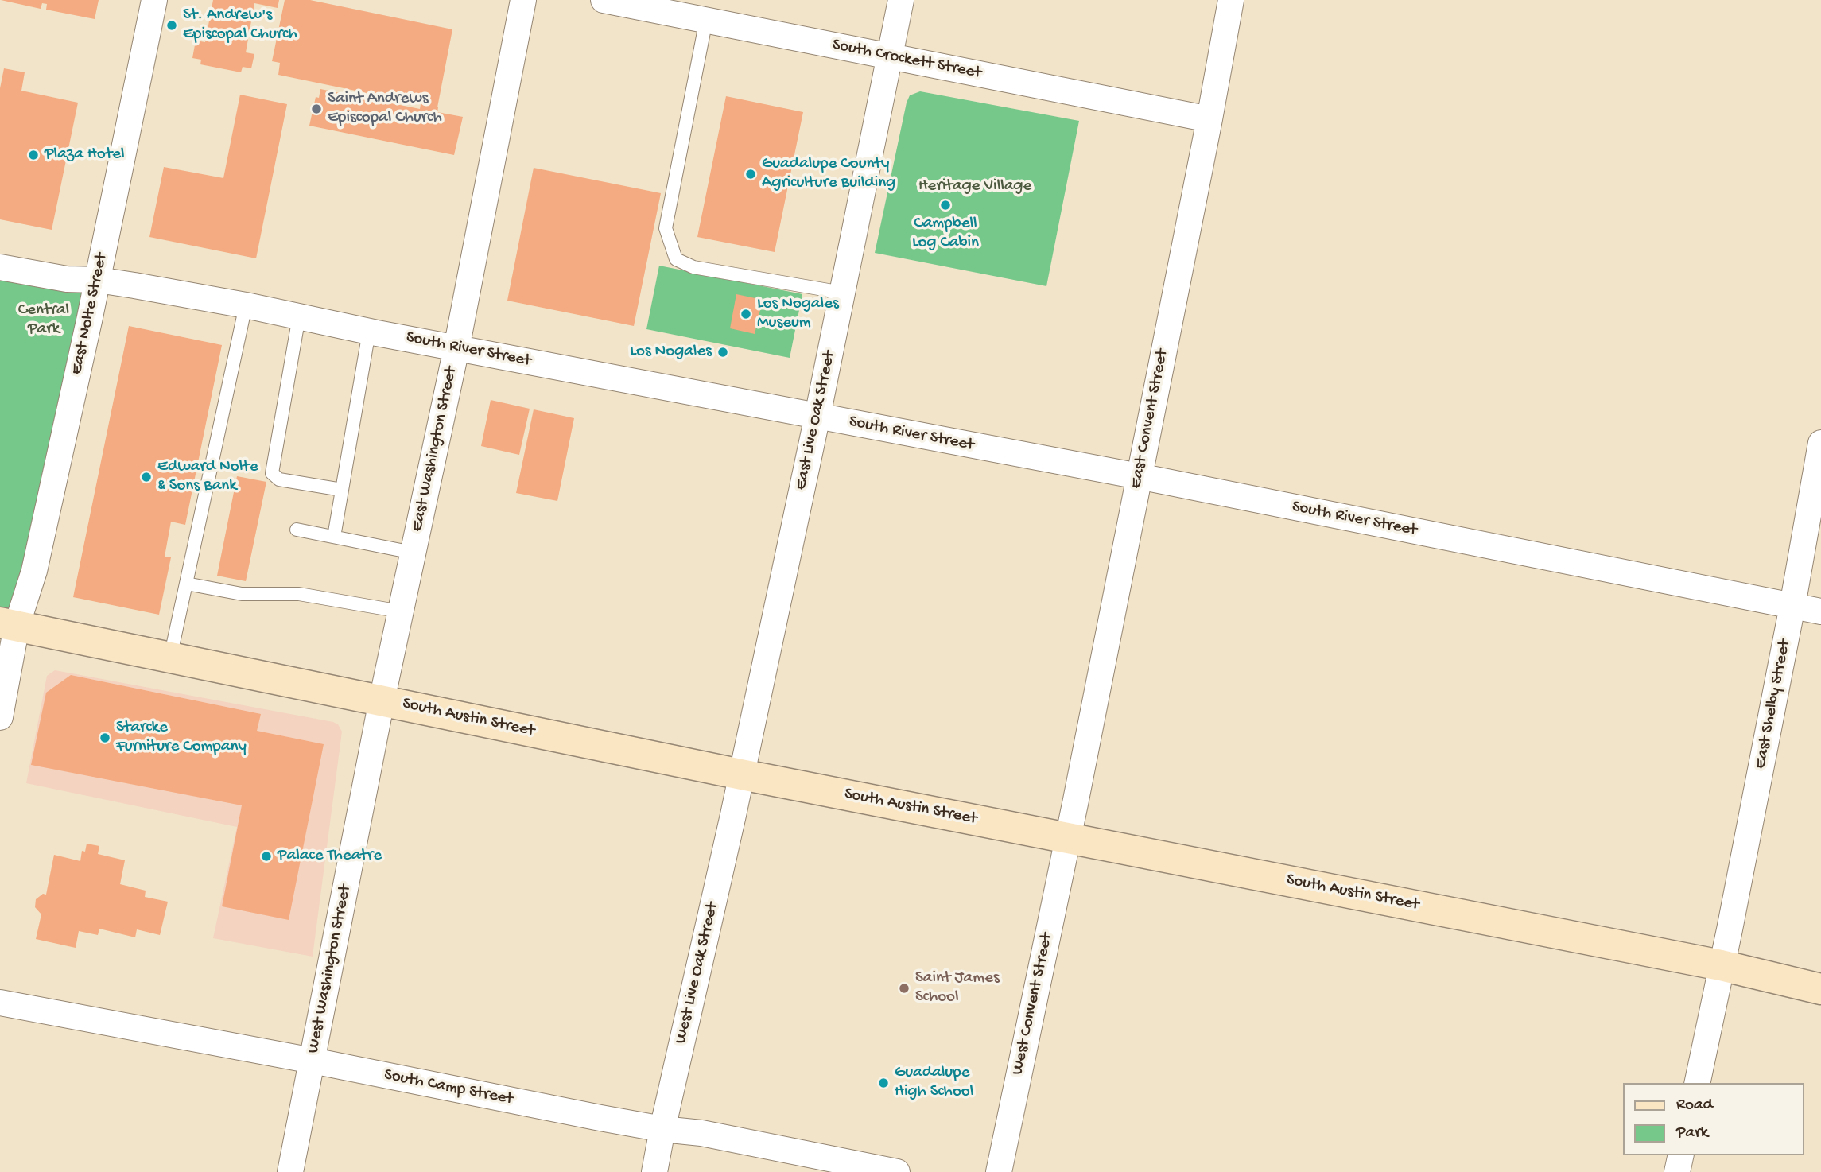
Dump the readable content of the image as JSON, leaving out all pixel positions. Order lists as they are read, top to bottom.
{
  "streets": {
    "main road": ["South Austin Street"],
    "street": [
      "South Crockett Street",
      "East Nolte Street",
      "South River Street",
      "East Convent Street",
      "East Live Oak Street",
      "East Washington Street",
      "East Shelby Street",
      "West Washington Street",
      "West Live Oak Street",
      "West Convent Street",
      "South Camp Street"
    ]
  },
  "crossings": [
    ["South Crockett Street", "East Convent Street"],
    ["South Crockett Street", "East Live Oak Street"],
    ["East Nolte Street", "South River Street"],
    ["East Nolte Street", "South Austin Street"],
    ["South River Street", "East Convent Street"],
    ["South River Street", "East Live Oak Street"],
    ["South River Street", "East Washington Street"],
    ["South River Street", "East Shelby Street"],
    ["East Convent Street", "South Austin Street"],
    ["East Convent Street", "West Convent Street"],
    ["East Live Oak Street", "South Austin Street"],
    ["East Live Oak Street", "West Live Oak Street"],
    ["East Washington Street", "South Austin Street"],
    ["East Washington Street", "West Washington Street"],
    ["East Shelby Street", "South Austin Street"],
    ["South Austin Street", "West Washington Street"],
    ["South Austin Street", "West Live Oak Street"],
    ["South Austin Street", "West Convent Street"],
    ["West Washington Street", "South Camp Street"],
    ["West Live Oak Street", "South Camp Street"]
  ],
  "parks": ["Heritage Village", "Central Park"],
  "places": [
    "St. Andrew's Episcopal Church",
    "Saint Andrews Episcopal Church",
    "Plaza Hotel",
    "Guadalupe County Agriculture Building",
    "Campbell Log Cabin",
    "Los Nogales Museum",
    "Los Nogales",
    "Edward Nolte & Sons Bank",
    "Starcke Furniture Company",
    "Palace Theatre",
    "Saint James School",
    "Guadalupe High School"
  ],
  "legend": ["Road", "Park"]
}
